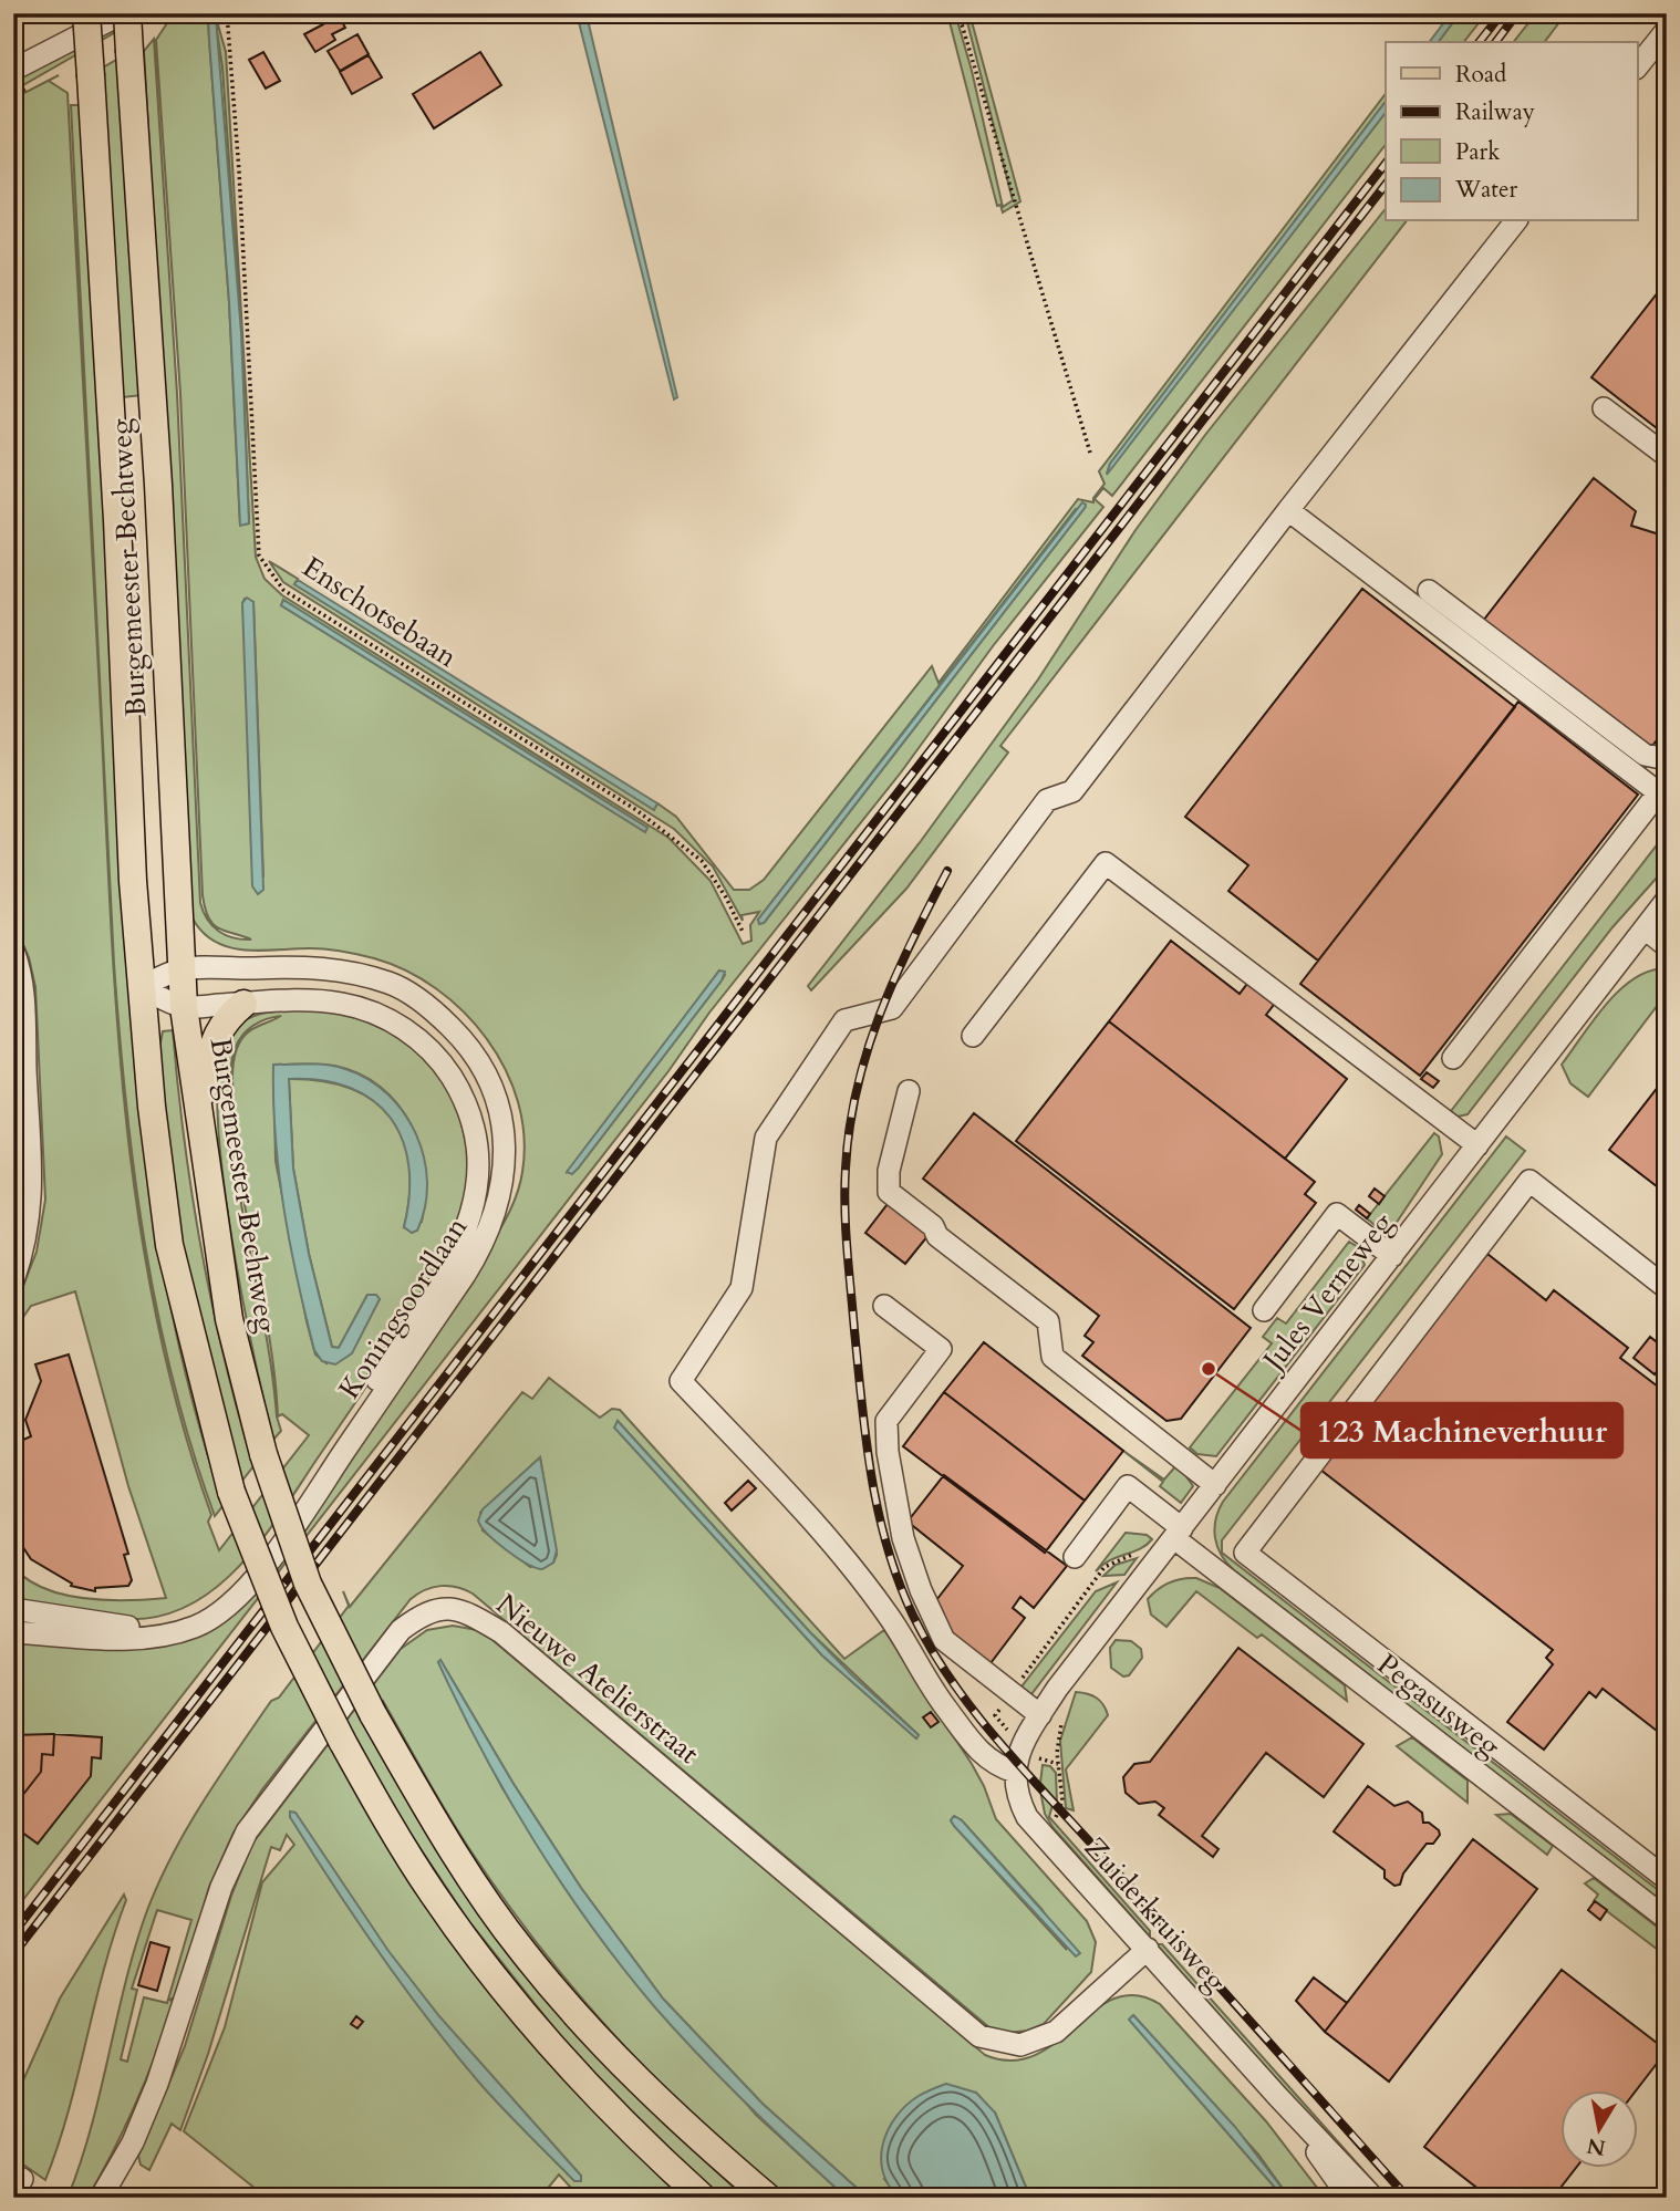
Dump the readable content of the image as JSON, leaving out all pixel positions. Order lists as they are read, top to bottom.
{
  "streets": {
    "main road": ["Burgemeester Bechtweg"],
    "street": [
      "Jules Verneweg",
      "Koningsoordlaan",
      "Nieuwe Atelierstraat",
      "Pegasusweg",
      "Zuiderkruisweg"
    ],
    "path": ["Enschotsebaan"]
  },
  "crossings": [
    ["Burgemeester Bechtweg", "Koningsoordlaan"],
    ["Jules Verneweg", "Pegasusweg"],
    ["Jules Verneweg", "Zuiderkruisweg"],
    ["Nieuwe Atelierstraat", "Zuiderkruisweg"]
  ],
  "places": ["123 Machineverhuur"],
  "legend": [
    "Road",
    "Railway",
    "Park",
    "Water"
  ],
  "north": "bottom"
}
